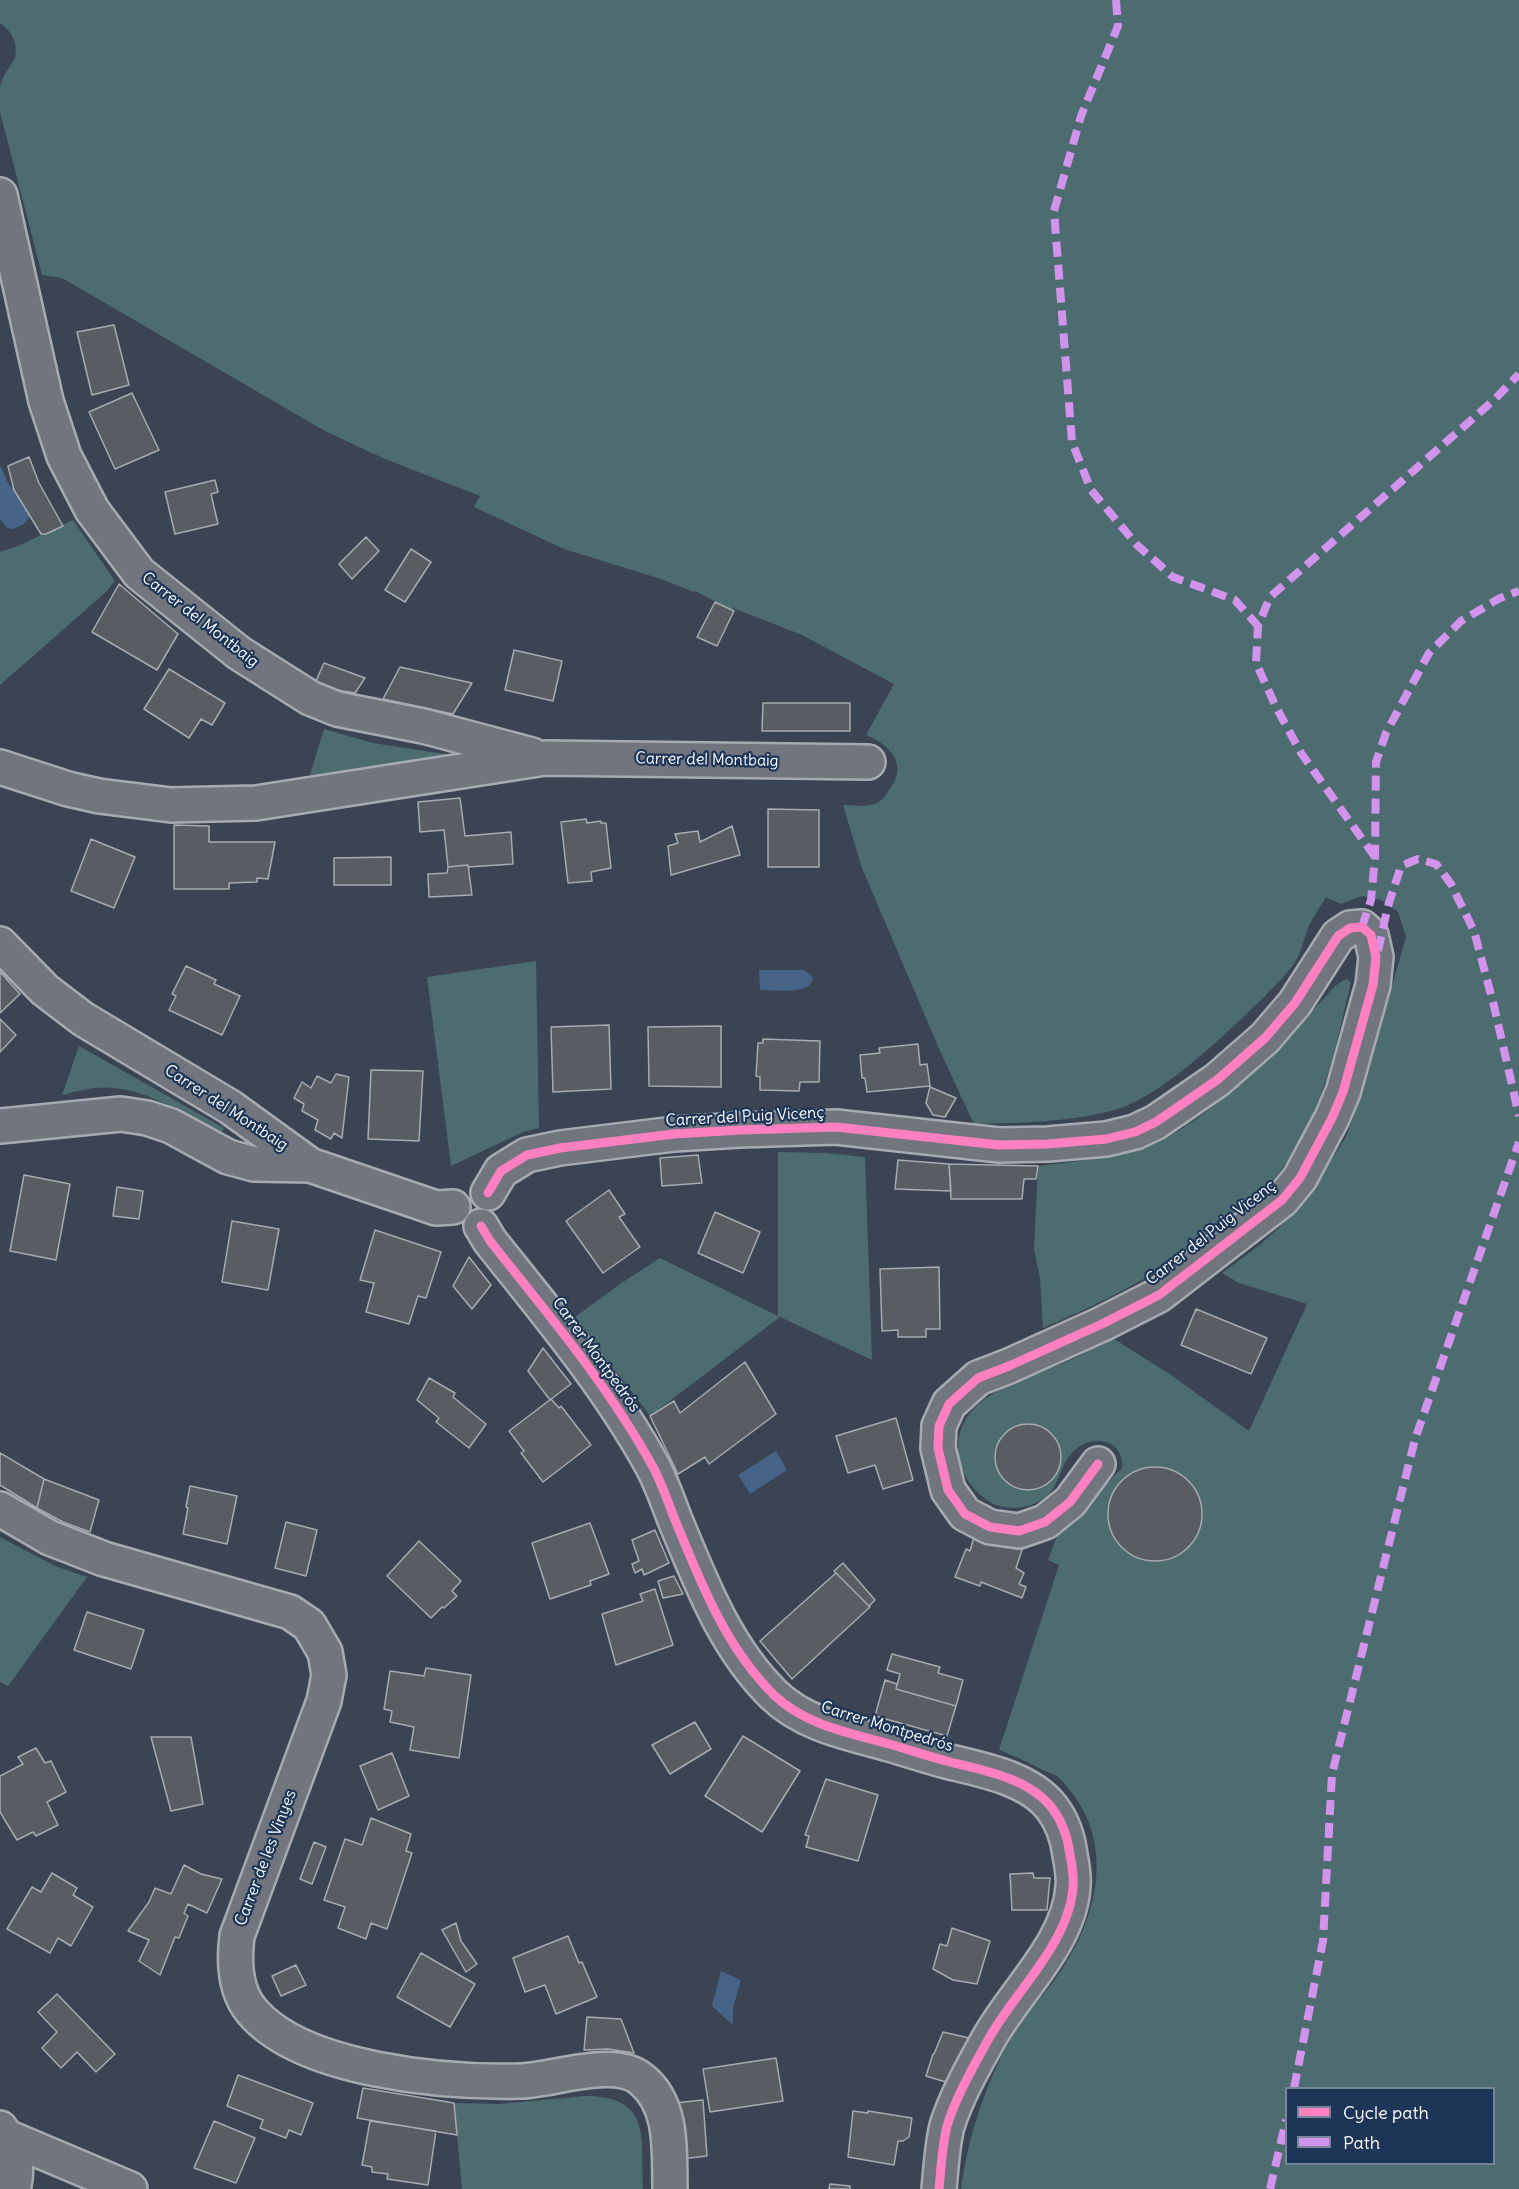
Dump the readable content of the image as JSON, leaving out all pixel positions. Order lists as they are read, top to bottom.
{
  "streets": {
    "street": [
      "Carrer del Montbaig",
      "Carrer del Puig Vicenç",
      "Carrer Montpedrós",
      "Carrer de les Vinyes"
    ]
  },
  "crossings": [
    ["Carrer del Puig Vicenç", "Carrer Montpedrós"]
  ],
  "legend": ["Cycle path", "Path"]
}
